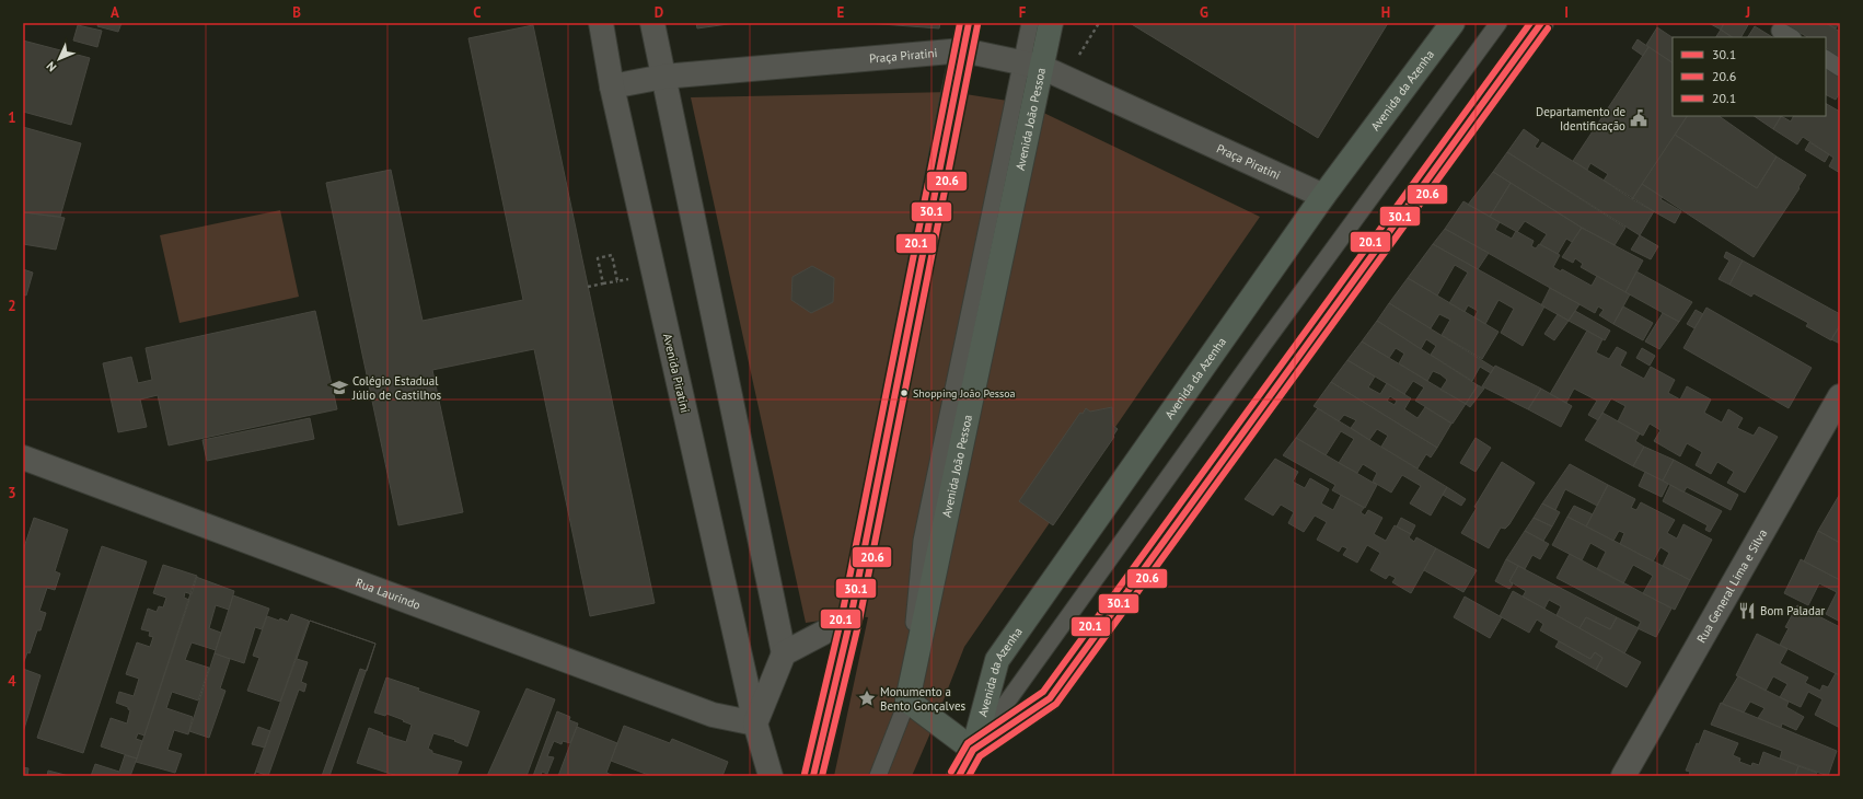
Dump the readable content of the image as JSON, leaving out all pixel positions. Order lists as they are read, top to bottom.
{
  "streets": {
    "main road": ["Avenida da Azenha", "Avenida João Pessoa"],
    "street": [
      "Praça Piratini",
      "Avenida Piratini",
      "Rua General Lima e Silva",
      "Rua Laurindo"
    ]
  },
  "crossings": [
    ["Praça Piratini", "Avenida da Azenha"],
    ["Praça Piratini", "Avenida João Pessoa"],
    ["Praça Piratini", "Avenida Piratini"],
    ["Avenida Piratini", "Rua Laurindo"]
  ],
  "places": {
    "public building": ["Departamento de Identificação"],
    "school or university": ["Colégio Estadual Júlio de Castilhos"],
    "other": ["Shopping João Pessoa"],
    "restaurant": ["Bom Paladar"],
    "place": ["Monumento a Bento Gonçalves"]
  },
  "lines": ["transit line 30.1", "transit line 20.1", "transit line 20.6"],
  "legend": ["30.1", "20.6", "20.1"],
  "north": "bottom left",
  "grid": {
    "columns": [
      "A",
      "B",
      "C",
      "D",
      "E",
      "F",
      "G",
      "H",
      "I",
      "J"
    ],
    "rows": [
      "1",
      "2",
      "3",
      "4"
    ]
  }
}
